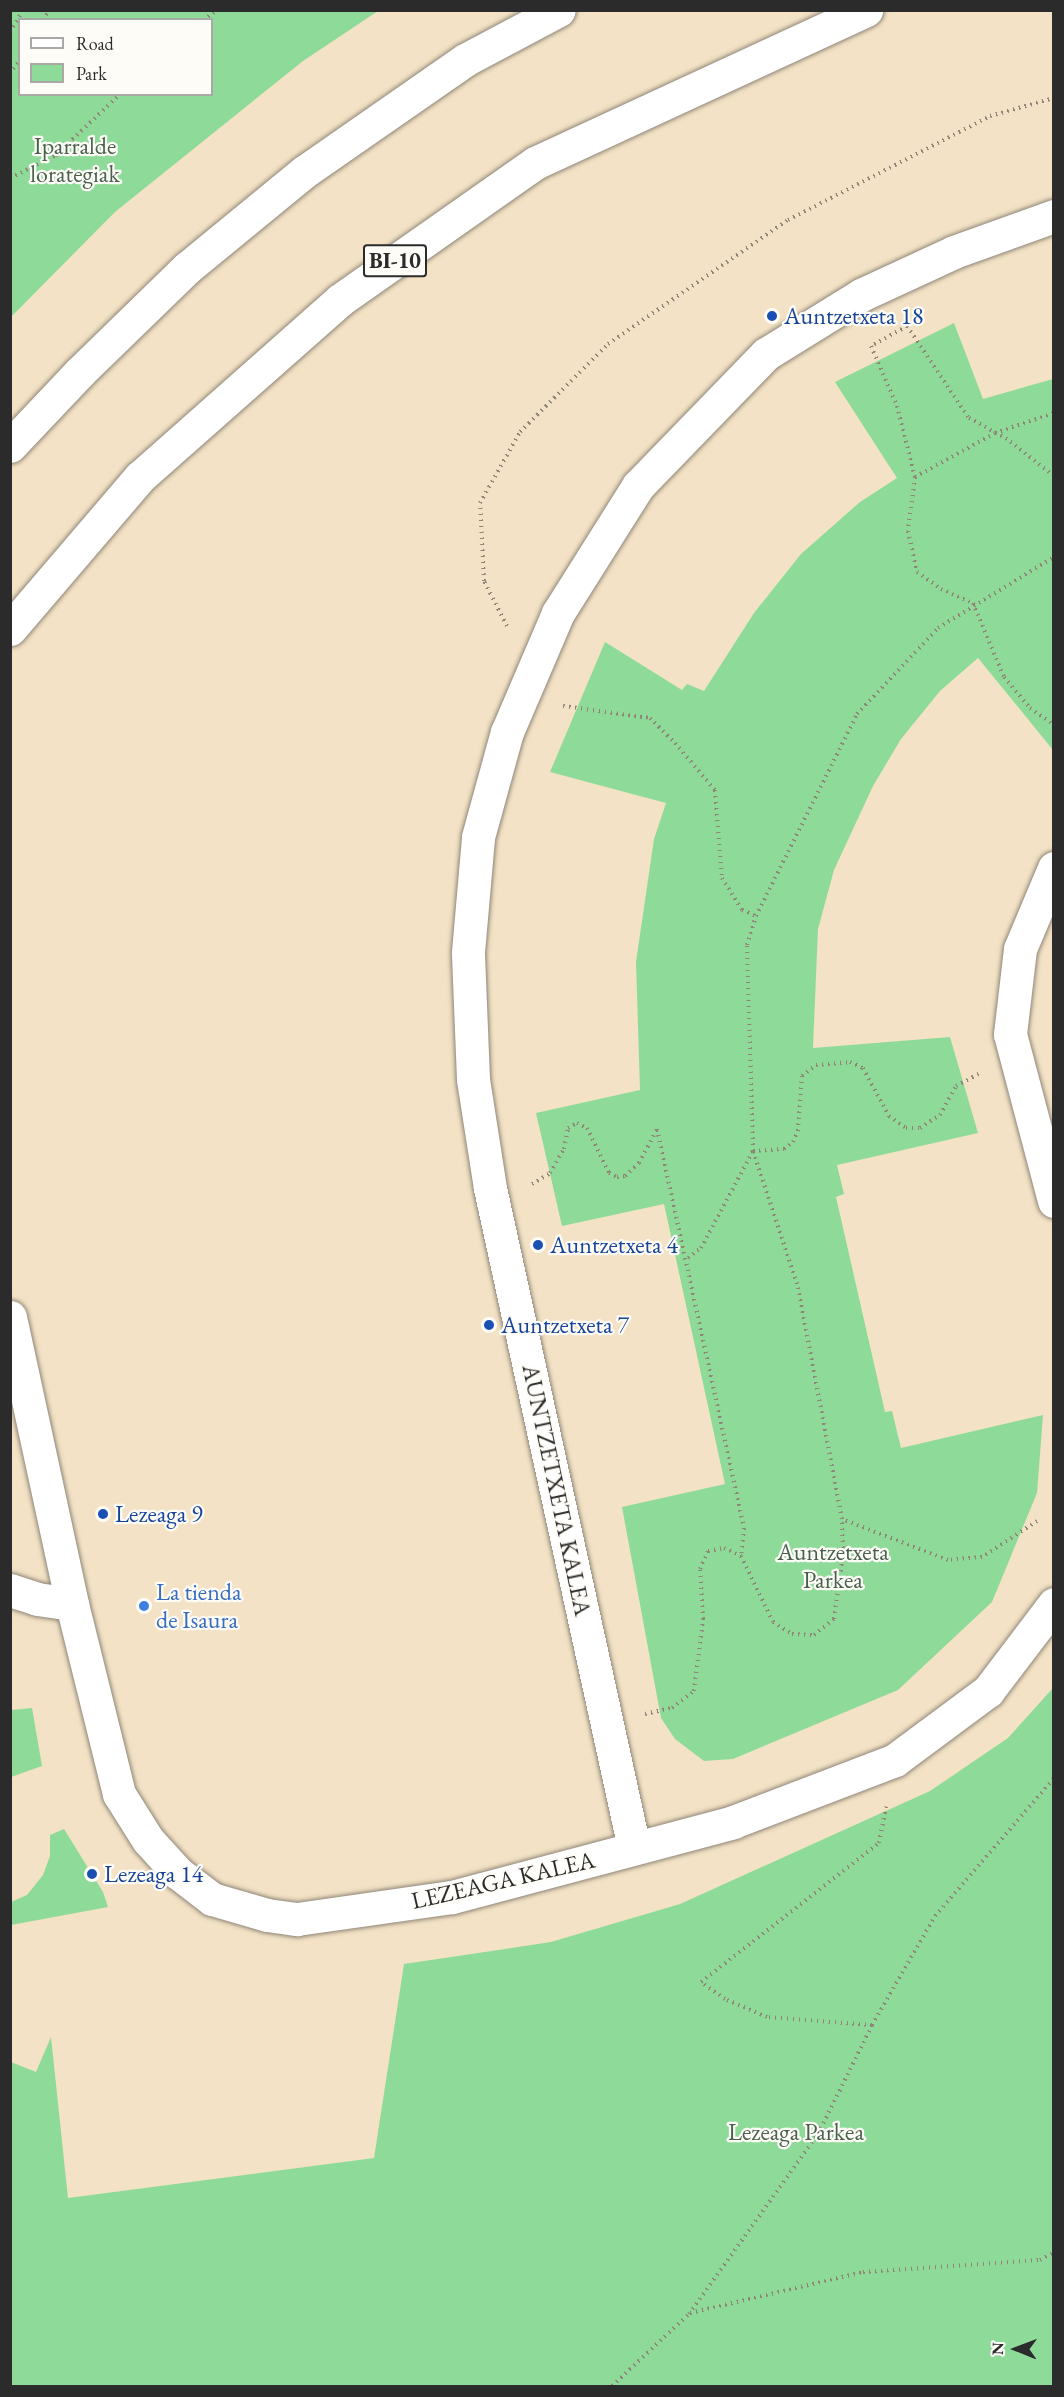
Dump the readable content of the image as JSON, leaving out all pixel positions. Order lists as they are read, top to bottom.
{
  "streets": {
    "main road": ["BI-10", "AUNTZETXETA KALEA", "LEZEAGA KALEA"]
  },
  "crossings": [
    ["AUNTZETXETA KALEA", "LEZEAGA KALEA"]
  ],
  "parks": ["Iparralde lorategiak", "Auntzetxeta Parkea", "Lezeaga Parkea"],
  "places": [
    "Auntzetxeta 18",
    "Auntzetxeta 4",
    "Auntzetxeta 7",
    "Lezeaga 9",
    "La tienda de Isaura",
    "Lezeaga 14"
  ],
  "legend": ["Road", "Park"],
  "north": "left"
}
